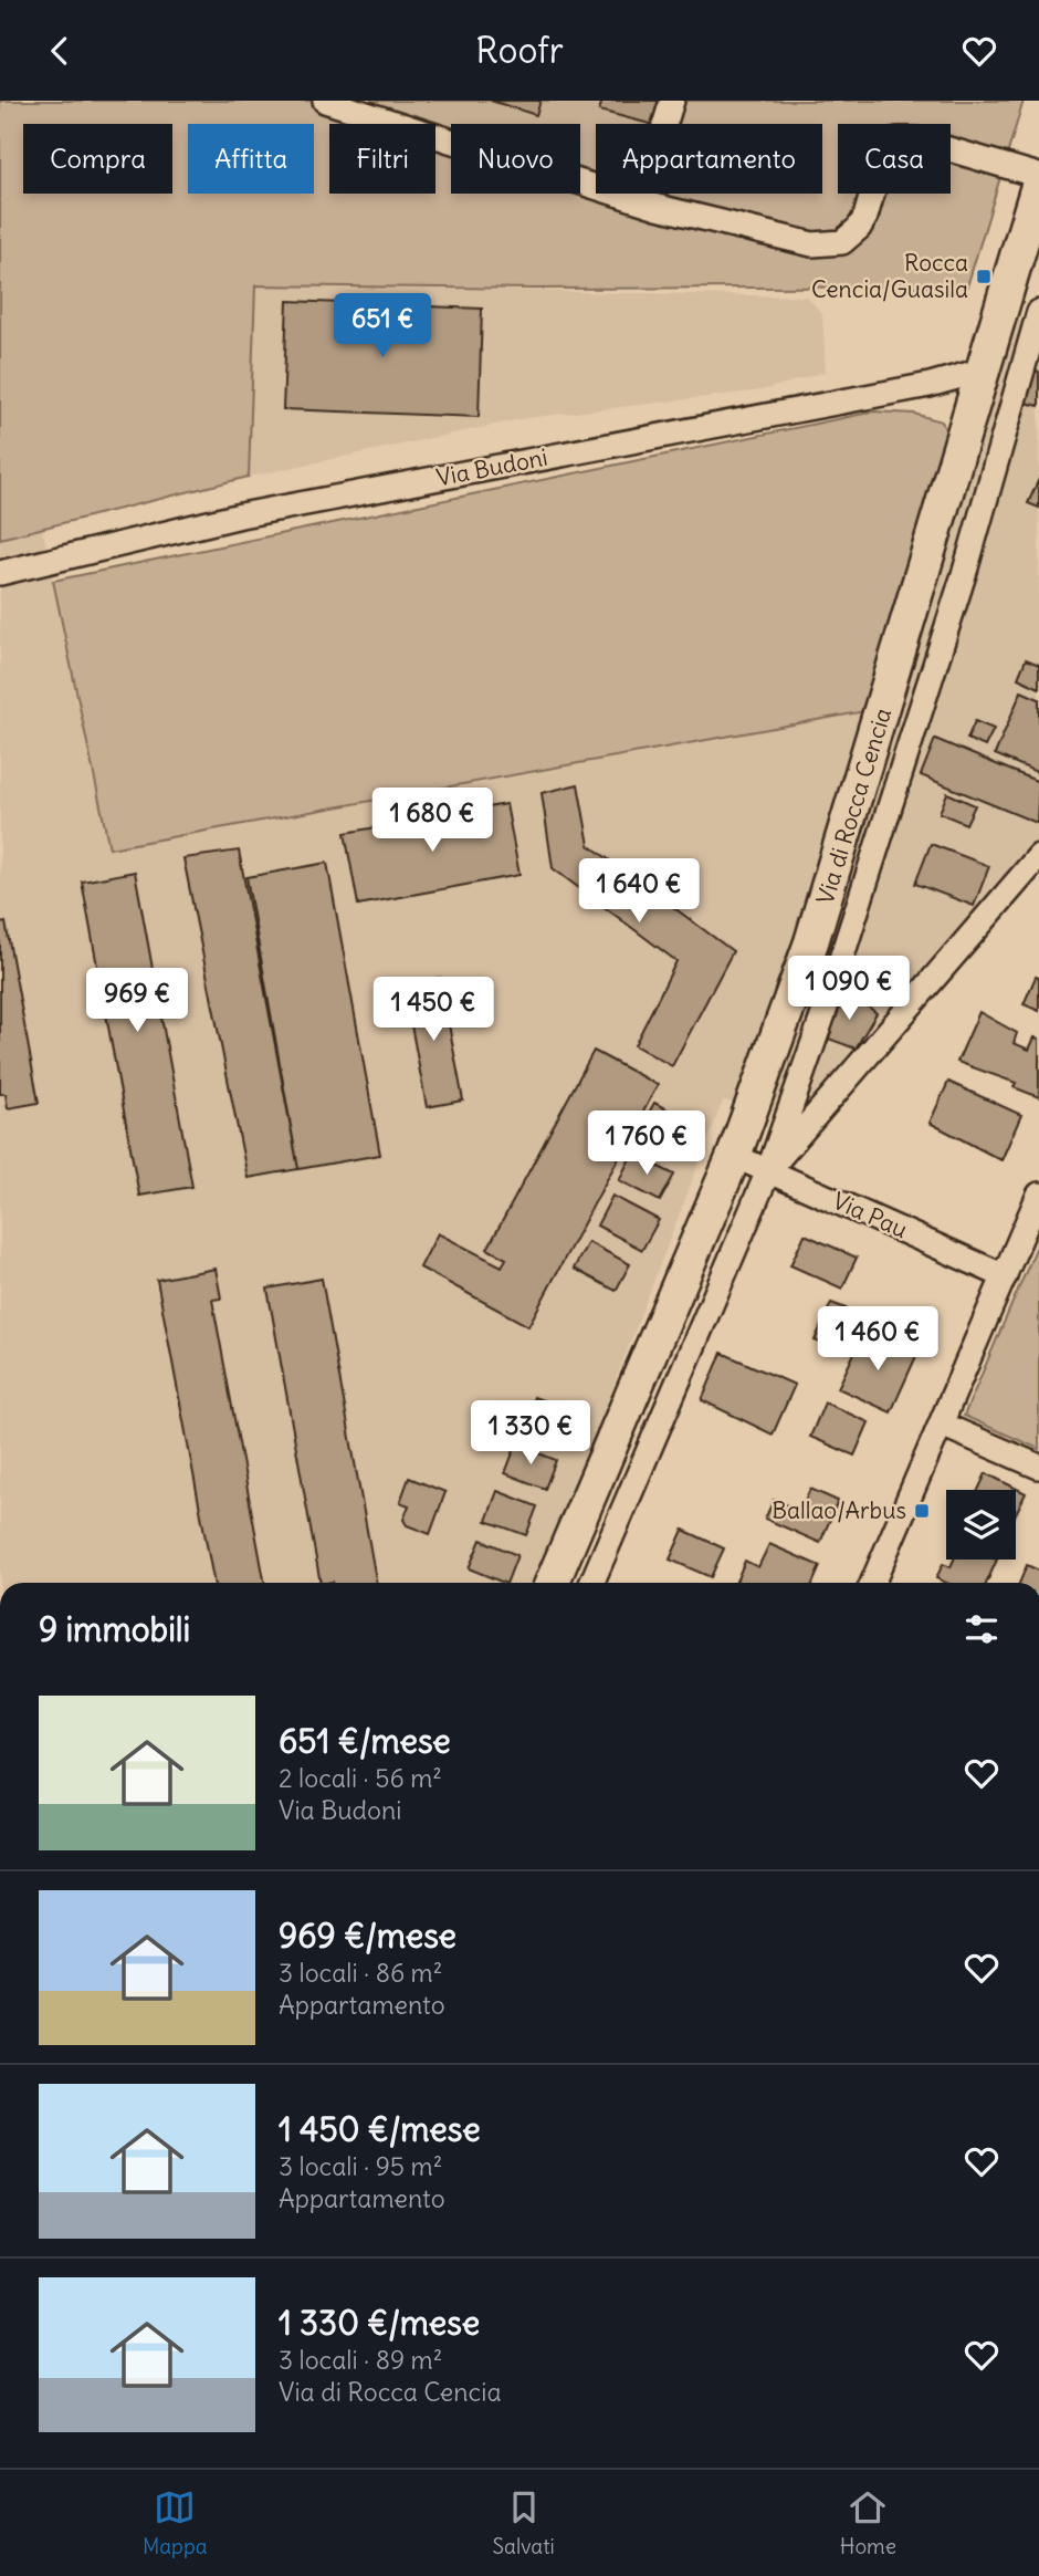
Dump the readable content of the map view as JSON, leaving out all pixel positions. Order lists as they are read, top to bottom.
{
  "streets": {
    "main road": ["Via di Rocca Cencia"],
    "street": ["Via Budoni", "Via Pau"]
  },
  "crossings": [
    ["Via Budoni", "Via di Rocca Cencia"],
    ["Via di Rocca Cencia", "Via Pau"]
  ],
  "places": {
    "transit": ["Rocca Cencia/Guasila", "Ballao/Arbus"]
  },
  "page": {
    "header": "Roofr",
    "chip": [
      "Compra",
      "Affitta",
      "Filtri",
      "Nuovo",
      "Appartamento",
      "Casa"
    ],
    "price": [
      "651 €",
      "1 680 €",
      "1 640 €",
      "1 090 €",
      "969 €",
      "1 450 €",
      "1 760 €",
      "1 460 €",
      "1 330 €"
    ],
    "heading": "9 immobili",
    "list": [
      {
        "name": "651 €/mese",
        "note": "2 locali · 56 m² · Via Budoni"
      },
      {
        "name": "969 €/mese",
        "note": "3 locali · 86 m² · Appartamento"
      },
      {
        "name": "1 450 €/mese",
        "note": "3 locali · 95 m² · Appartamento"
      },
      {
        "name": "1 330 €/mese",
        "note": "3 locali · 89 m² · Via di Rocca Cencia"
      }
    ],
    "tabs": ["Mappa", "Salvati", "Home"]
  }
}
